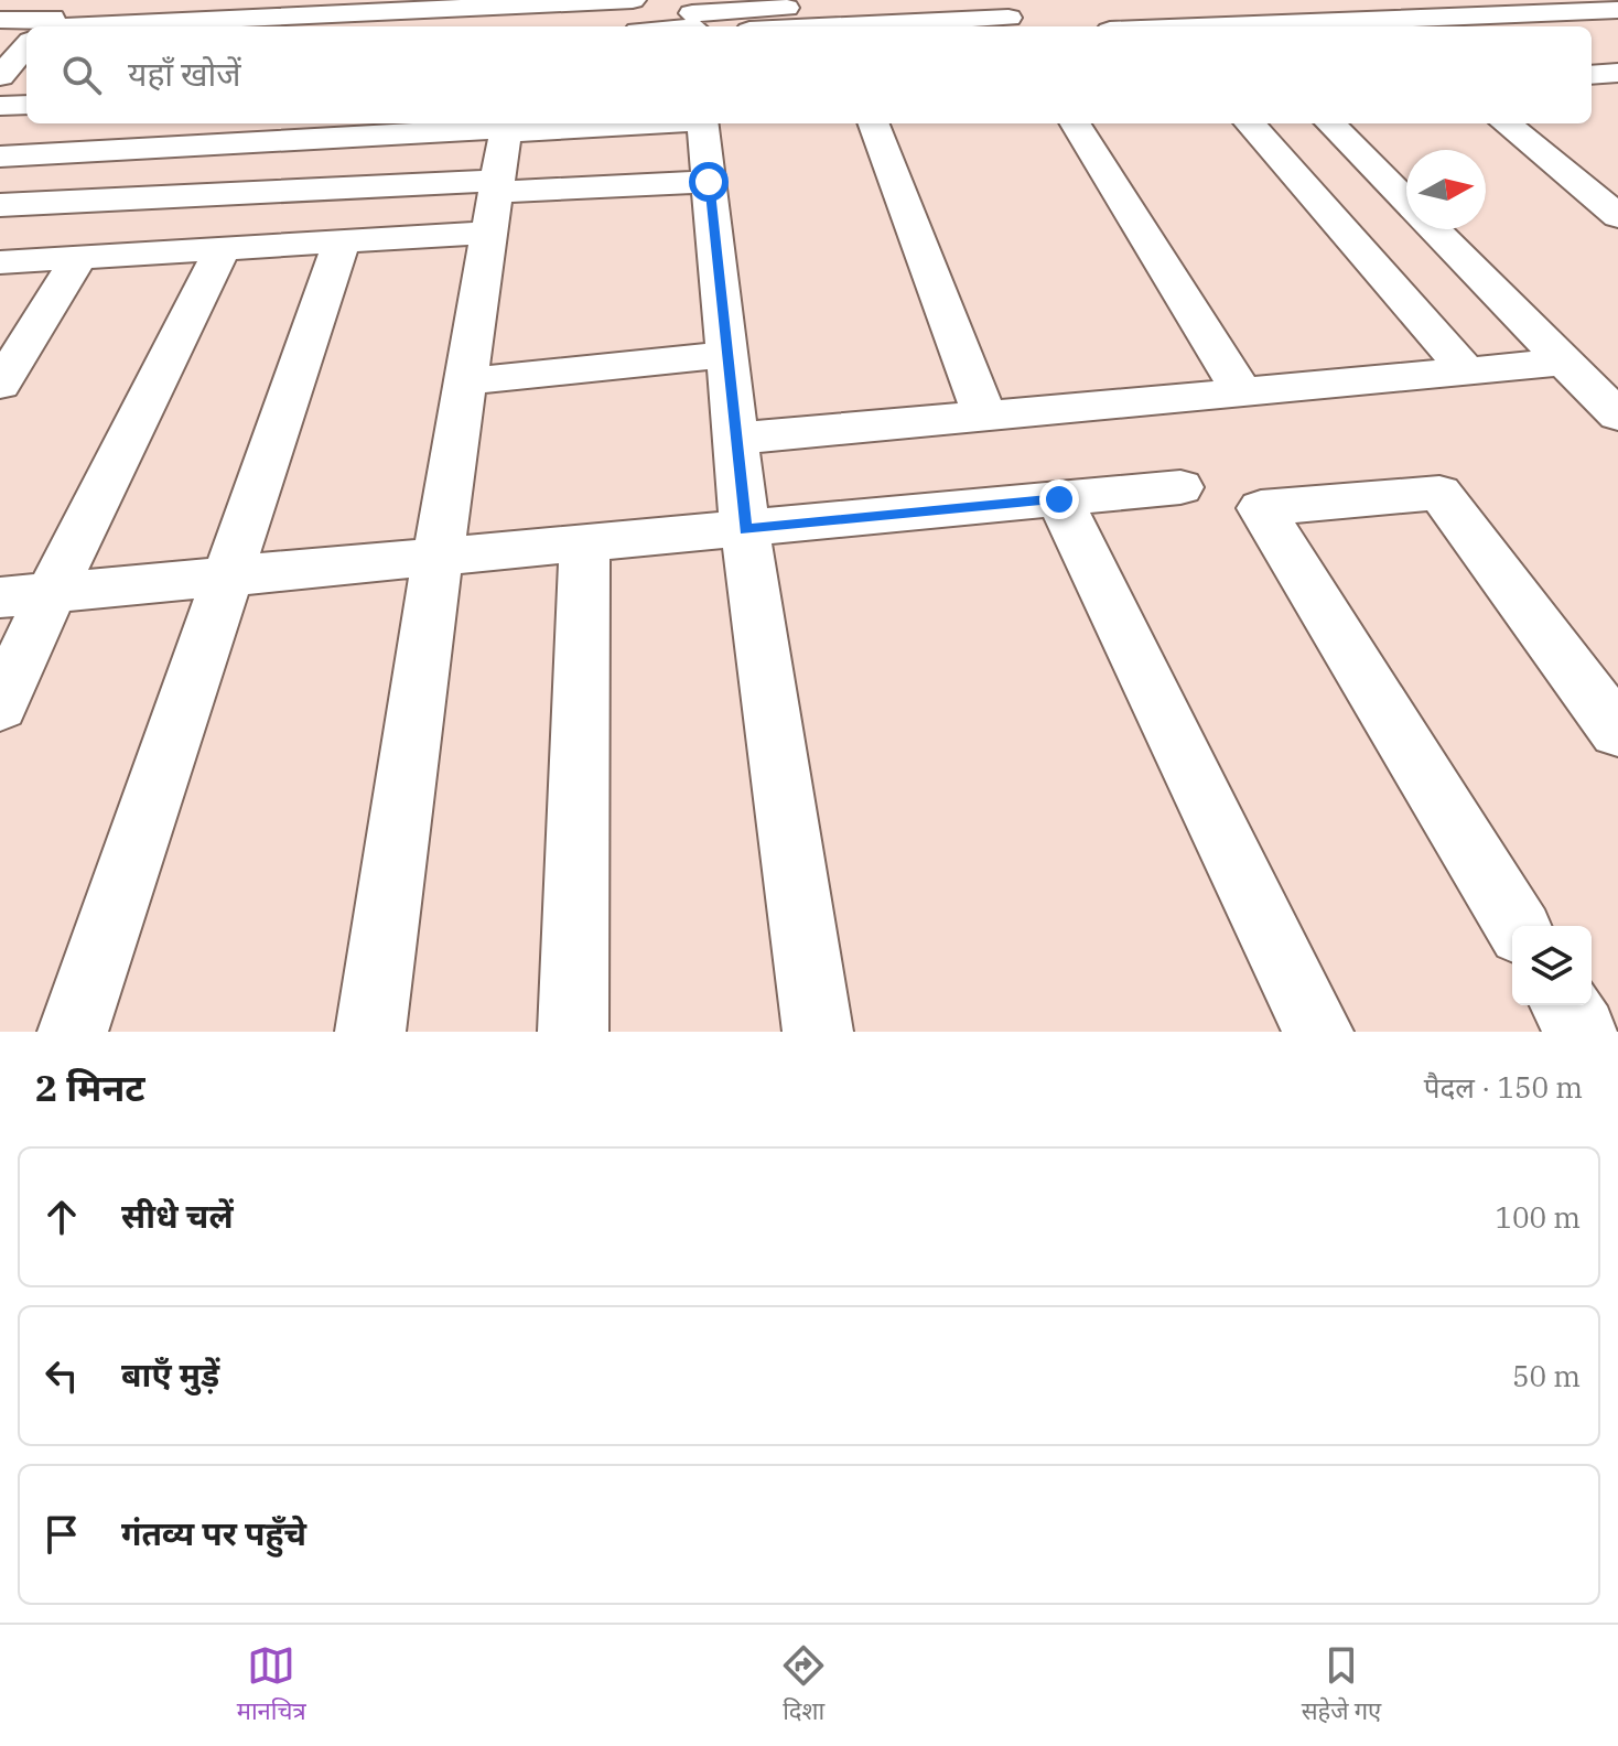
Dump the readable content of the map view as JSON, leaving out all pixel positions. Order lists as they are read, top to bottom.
{
  "north": "right",
  "page": {
    "search": "यहाँ खोजें",
    "heading": ["2 मिनट", "पैदल · 150 m"],
    "list": [
      ["सीधे चलें", "100 m"],
      ["बाएँ मुड़ें", "50 m"],
      "गंतव्य पर पहुँचे"
    ],
    "nav": ["मानचित्र", "दिशा", "सहेजे गए"]
  }
}
